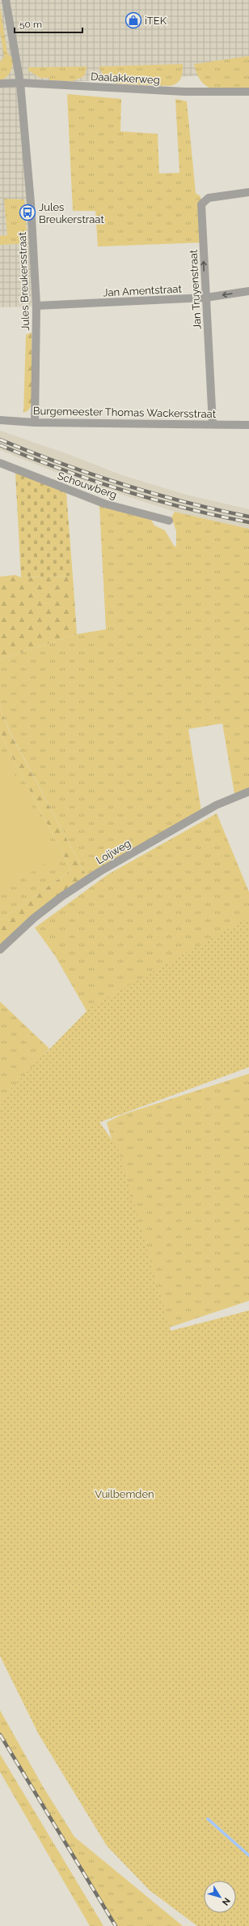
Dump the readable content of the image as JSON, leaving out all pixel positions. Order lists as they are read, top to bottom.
{
  "streets": {
    "street": [
      "Daalakkerweg",
      "Jules Breukersstraat",
      "Jan Truyenstraat",
      "Jan Amentstraat",
      "Burgemeester Thomas Wackersstraat",
      "Schouwberg",
      "Loijweg"
    ]
  },
  "crossings": [
    ["Daalakkerweg", "Jules Breukersstraat"],
    ["Jules Breukersstraat", "Jan Amentstraat"],
    ["Jules Breukersstraat", "Burgemeester Thomas Wackersstraat"],
    ["Jan Truyenstraat", "Jan Amentstraat"],
    ["Jan Truyenstraat", "Burgemeester Thomas Wackersstraat"]
  ],
  "parks": ["Vuilbemden"],
  "places": {
    "shop": ["iTEK"],
    "bus stop": ["Jules Breukerstraat"]
  },
  "scale_bar": "50 m",
  "north": "bottom right"
}
